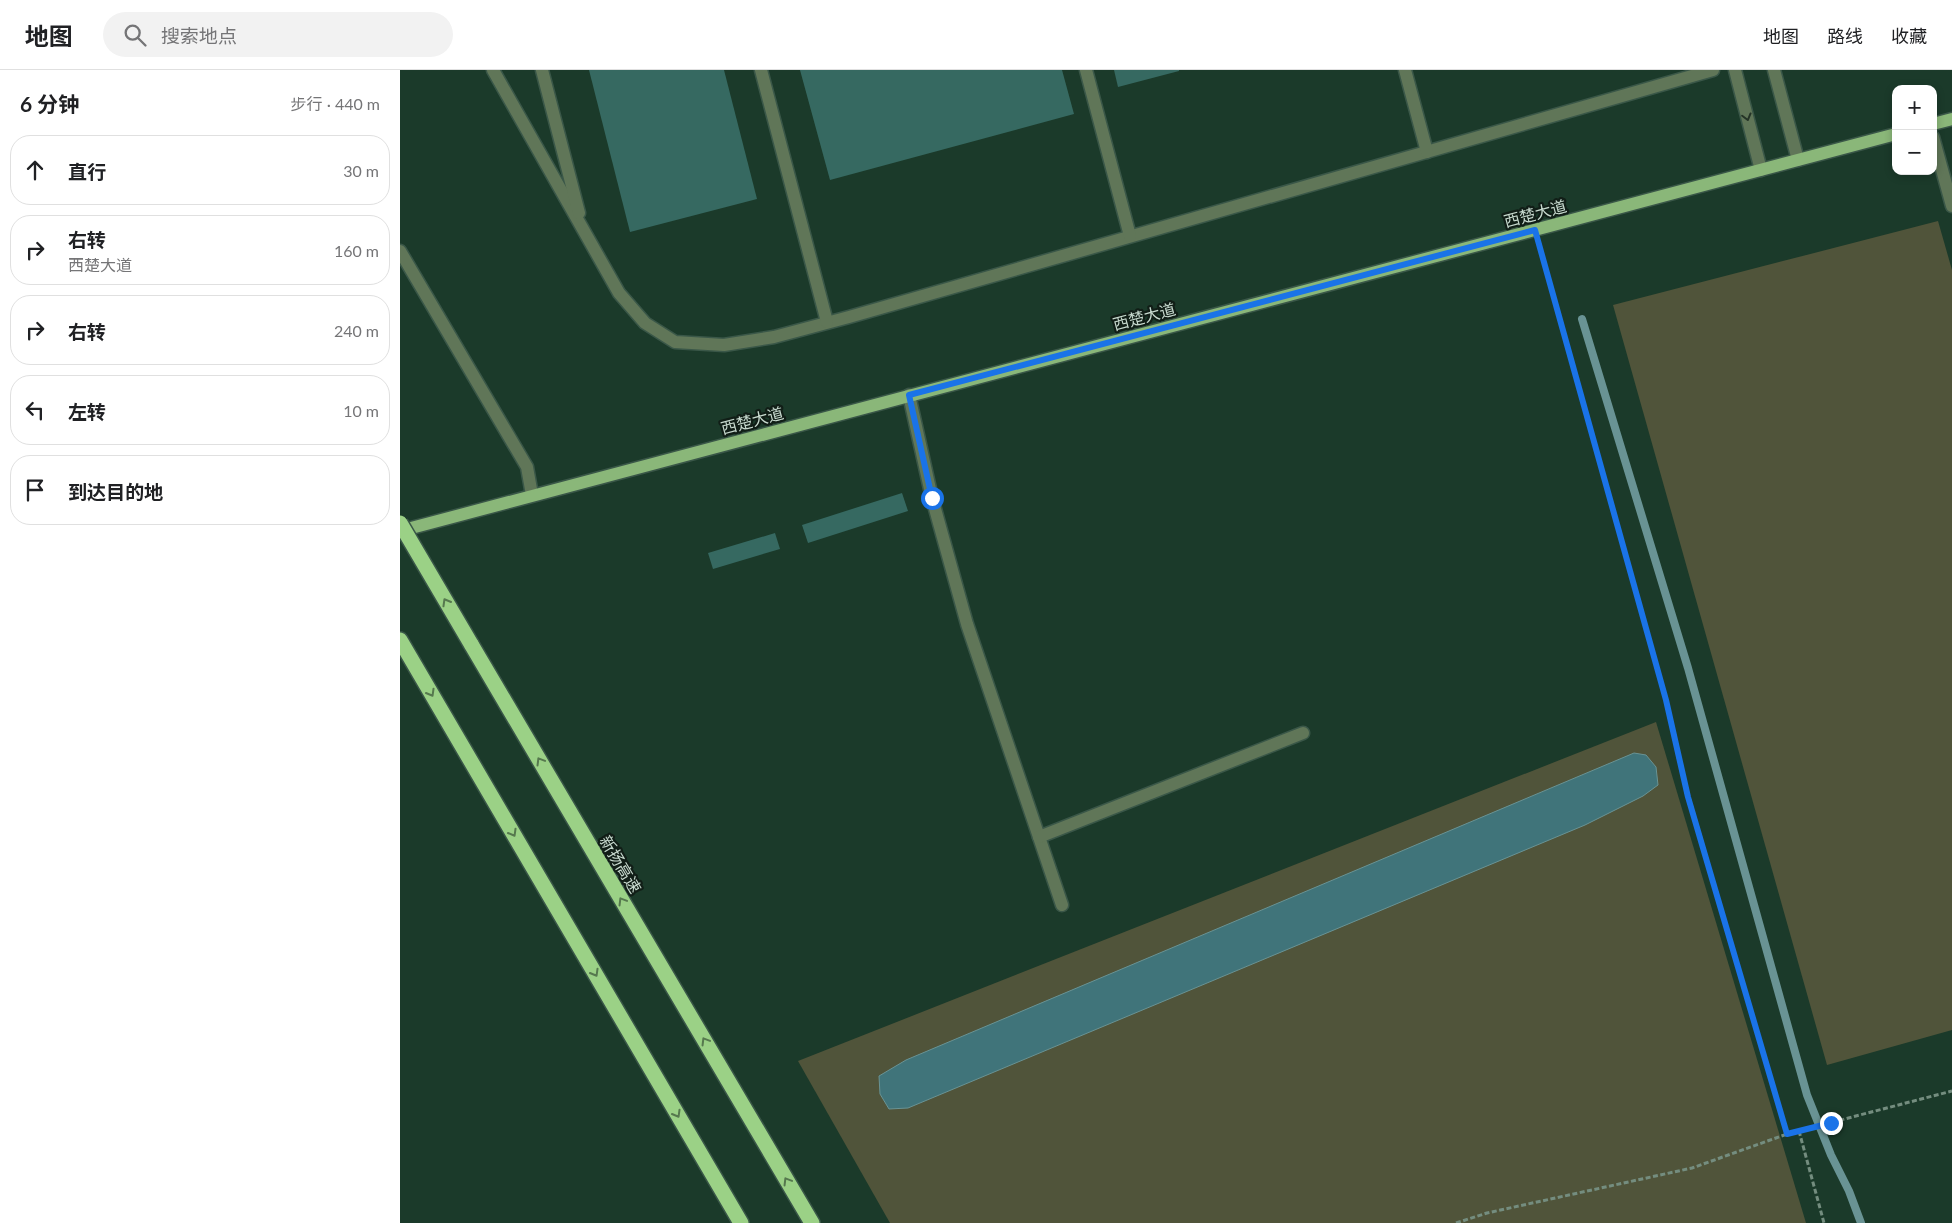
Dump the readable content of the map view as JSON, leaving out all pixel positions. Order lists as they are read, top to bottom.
{
  "streets": {
    "highway": ["新扬高速"],
    "main road": ["西楚大道"]
  },
  "page": {
    "header": "地图",
    "search": "搜索地点",
    "nav": ["地图", "路线", "收藏"],
    "heading": ["6 分钟", "步行 · 440 m"],
    "map_buttons": ["+", "−"],
    "list": [
      ["直行", "30 m"],
      ["右转", "西楚大道", "160 m"],
      ["右转", "240 m"],
      ["左转", "10 m"],
      "到达目的地"
    ]
  }
}
